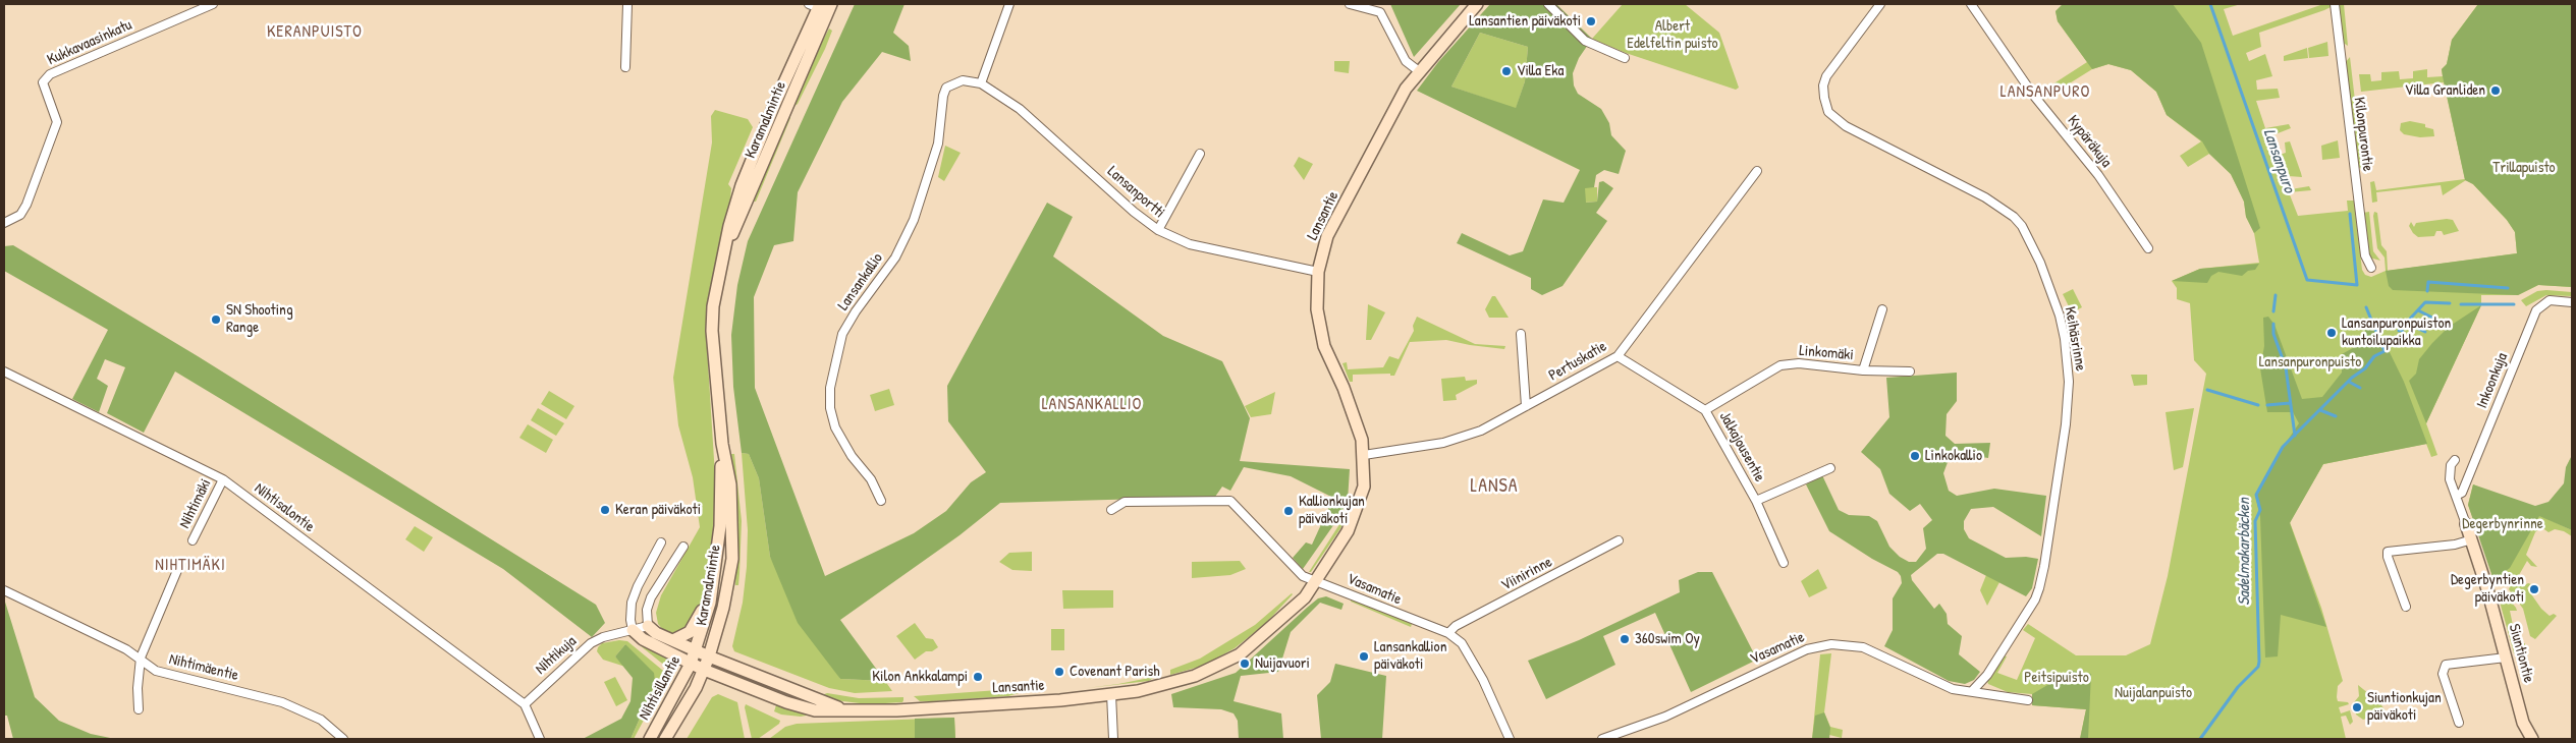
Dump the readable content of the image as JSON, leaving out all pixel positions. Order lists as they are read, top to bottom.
{
  "streets": {
    "street": [
      "Kukkavaasinkatu",
      "Karamalmintie",
      "Kilonpurontie",
      "Kypäräkuja",
      "Lansanportti",
      "Lansantie",
      "Lansankallio",
      "Keihäsrinne",
      "Linkomäki",
      "Pertuskatie",
      "Inkoonkuja",
      "Jalkajousentie",
      "Nihtimäki",
      "Nihtisalontie",
      "Viinirinne",
      "Vasamatie",
      "Siuntiontie",
      "Nihtikuja",
      "Nihtimäentie",
      "Nihtisillantie"
    ]
  },
  "crossings": [
    ["Karamalmintie", "Lansantie"],
    ["Karamalmintie", "Nihtisillantie"],
    ["Lansanportti", "Lansantie"],
    ["Lansanportti", "Lansankallio"],
    ["Lansantie", "Pertuskatie"],
    ["Lansantie", "Vasamatie"],
    ["Lansantie", "Nihtikuja"],
    ["Lansantie", "Nihtisillantie"],
    ["Keihäsrinne", "Vasamatie"],
    ["Linkomäki", "Jalkajousentie"],
    ["Pertuskatie", "Jalkajousentie"],
    ["Inkoonkuja", "Siuntiontie"],
    ["Nihtimäki", "Nihtisalontie"],
    ["Nihtisalontie", "Nihtikuja"],
    ["Viinirinne", "Vasamatie"]
  ],
  "districts": [
    "KERANPUISTO",
    "LANSANPURO",
    "LANSANKALLIO",
    "LANSA",
    "NIHTIMÄKI"
  ],
  "water": ["Lansanpuro", "Sadelmakarbäcken"],
  "parks": [
    "Albert Edelfeltin puisto",
    "Trillapuisto",
    "Lansanpuronpuisto",
    "Degerbynrinne",
    "Peitsipuisto",
    "Nuijalanpuisto"
  ],
  "places": [
    "Lansantien päiväkoti",
    "Villa Eka",
    "Villa Granliden",
    "SN Shooting Range",
    "Lansanpuronpuiston kuntoilupaikka",
    "Linkokallio",
    "Keran päiväkoti",
    "Kallionkujan päiväkoti",
    "Degerbyntien päiväkoti",
    "360swim Oy",
    "Lansankallion päiväkoti",
    "Nuijavuori",
    "Covenant Parish",
    "Kilon Ankkalampi",
    "Siuntionkujan päiväkoti"
  ]
}
